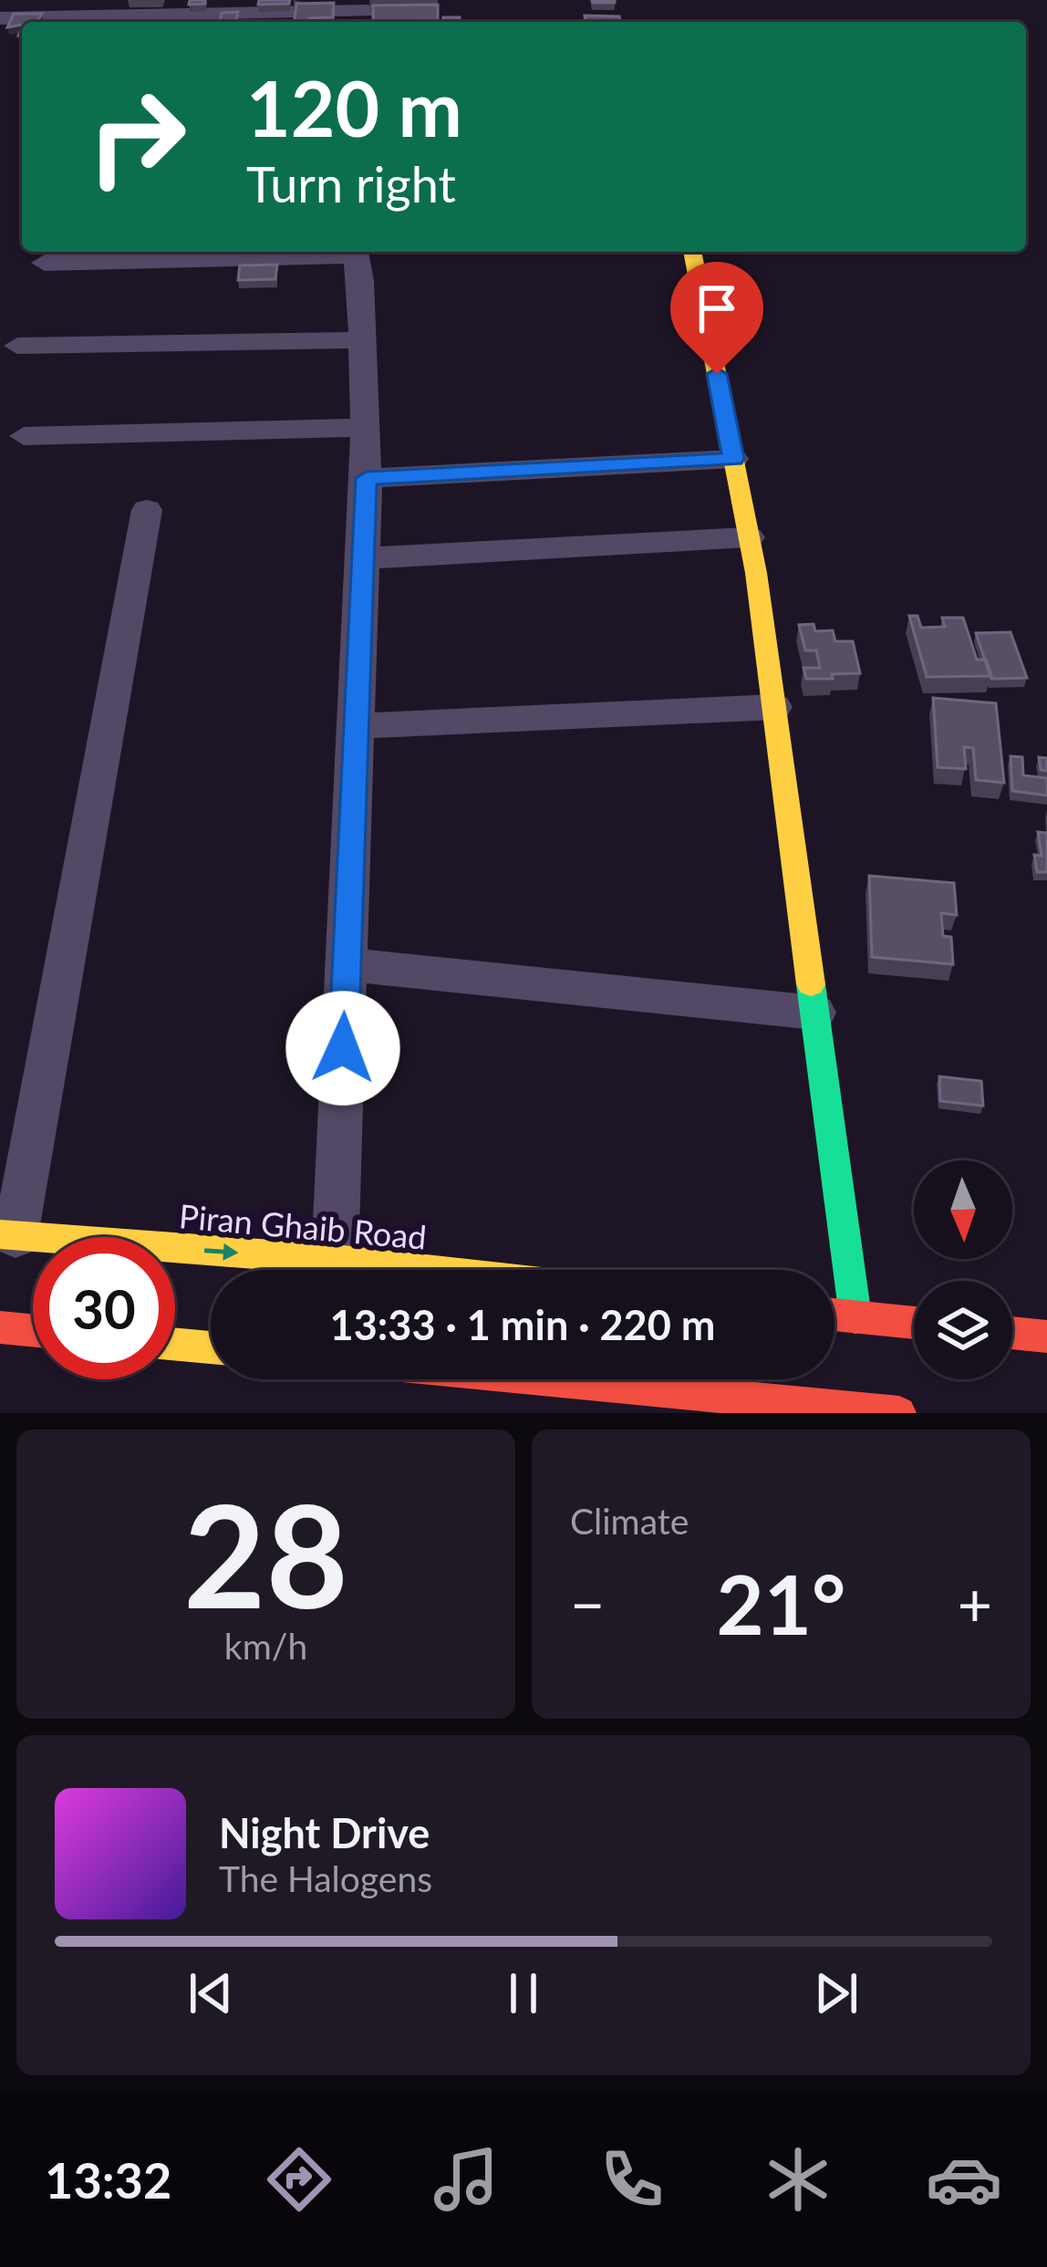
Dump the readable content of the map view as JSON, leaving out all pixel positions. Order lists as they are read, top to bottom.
{
  "streets": {
    "street": ["Piran Ghaib Road"]
  },
  "one_way": ["Piran Ghaib Road"],
  "north": "bottom",
  "page": {
    "turn": ["120 m", "Turn right"],
    "limit": "30",
    "trip": "13:33 · 1 min · 220 m",
    "tile": [
      ["28", "km/h"],
      "Climate"
    ],
    "heat": ["−", "21°", "+"],
    "song": ["Night Drive", "The Halogens"],
    "tabs": "13:32"
  }
}
